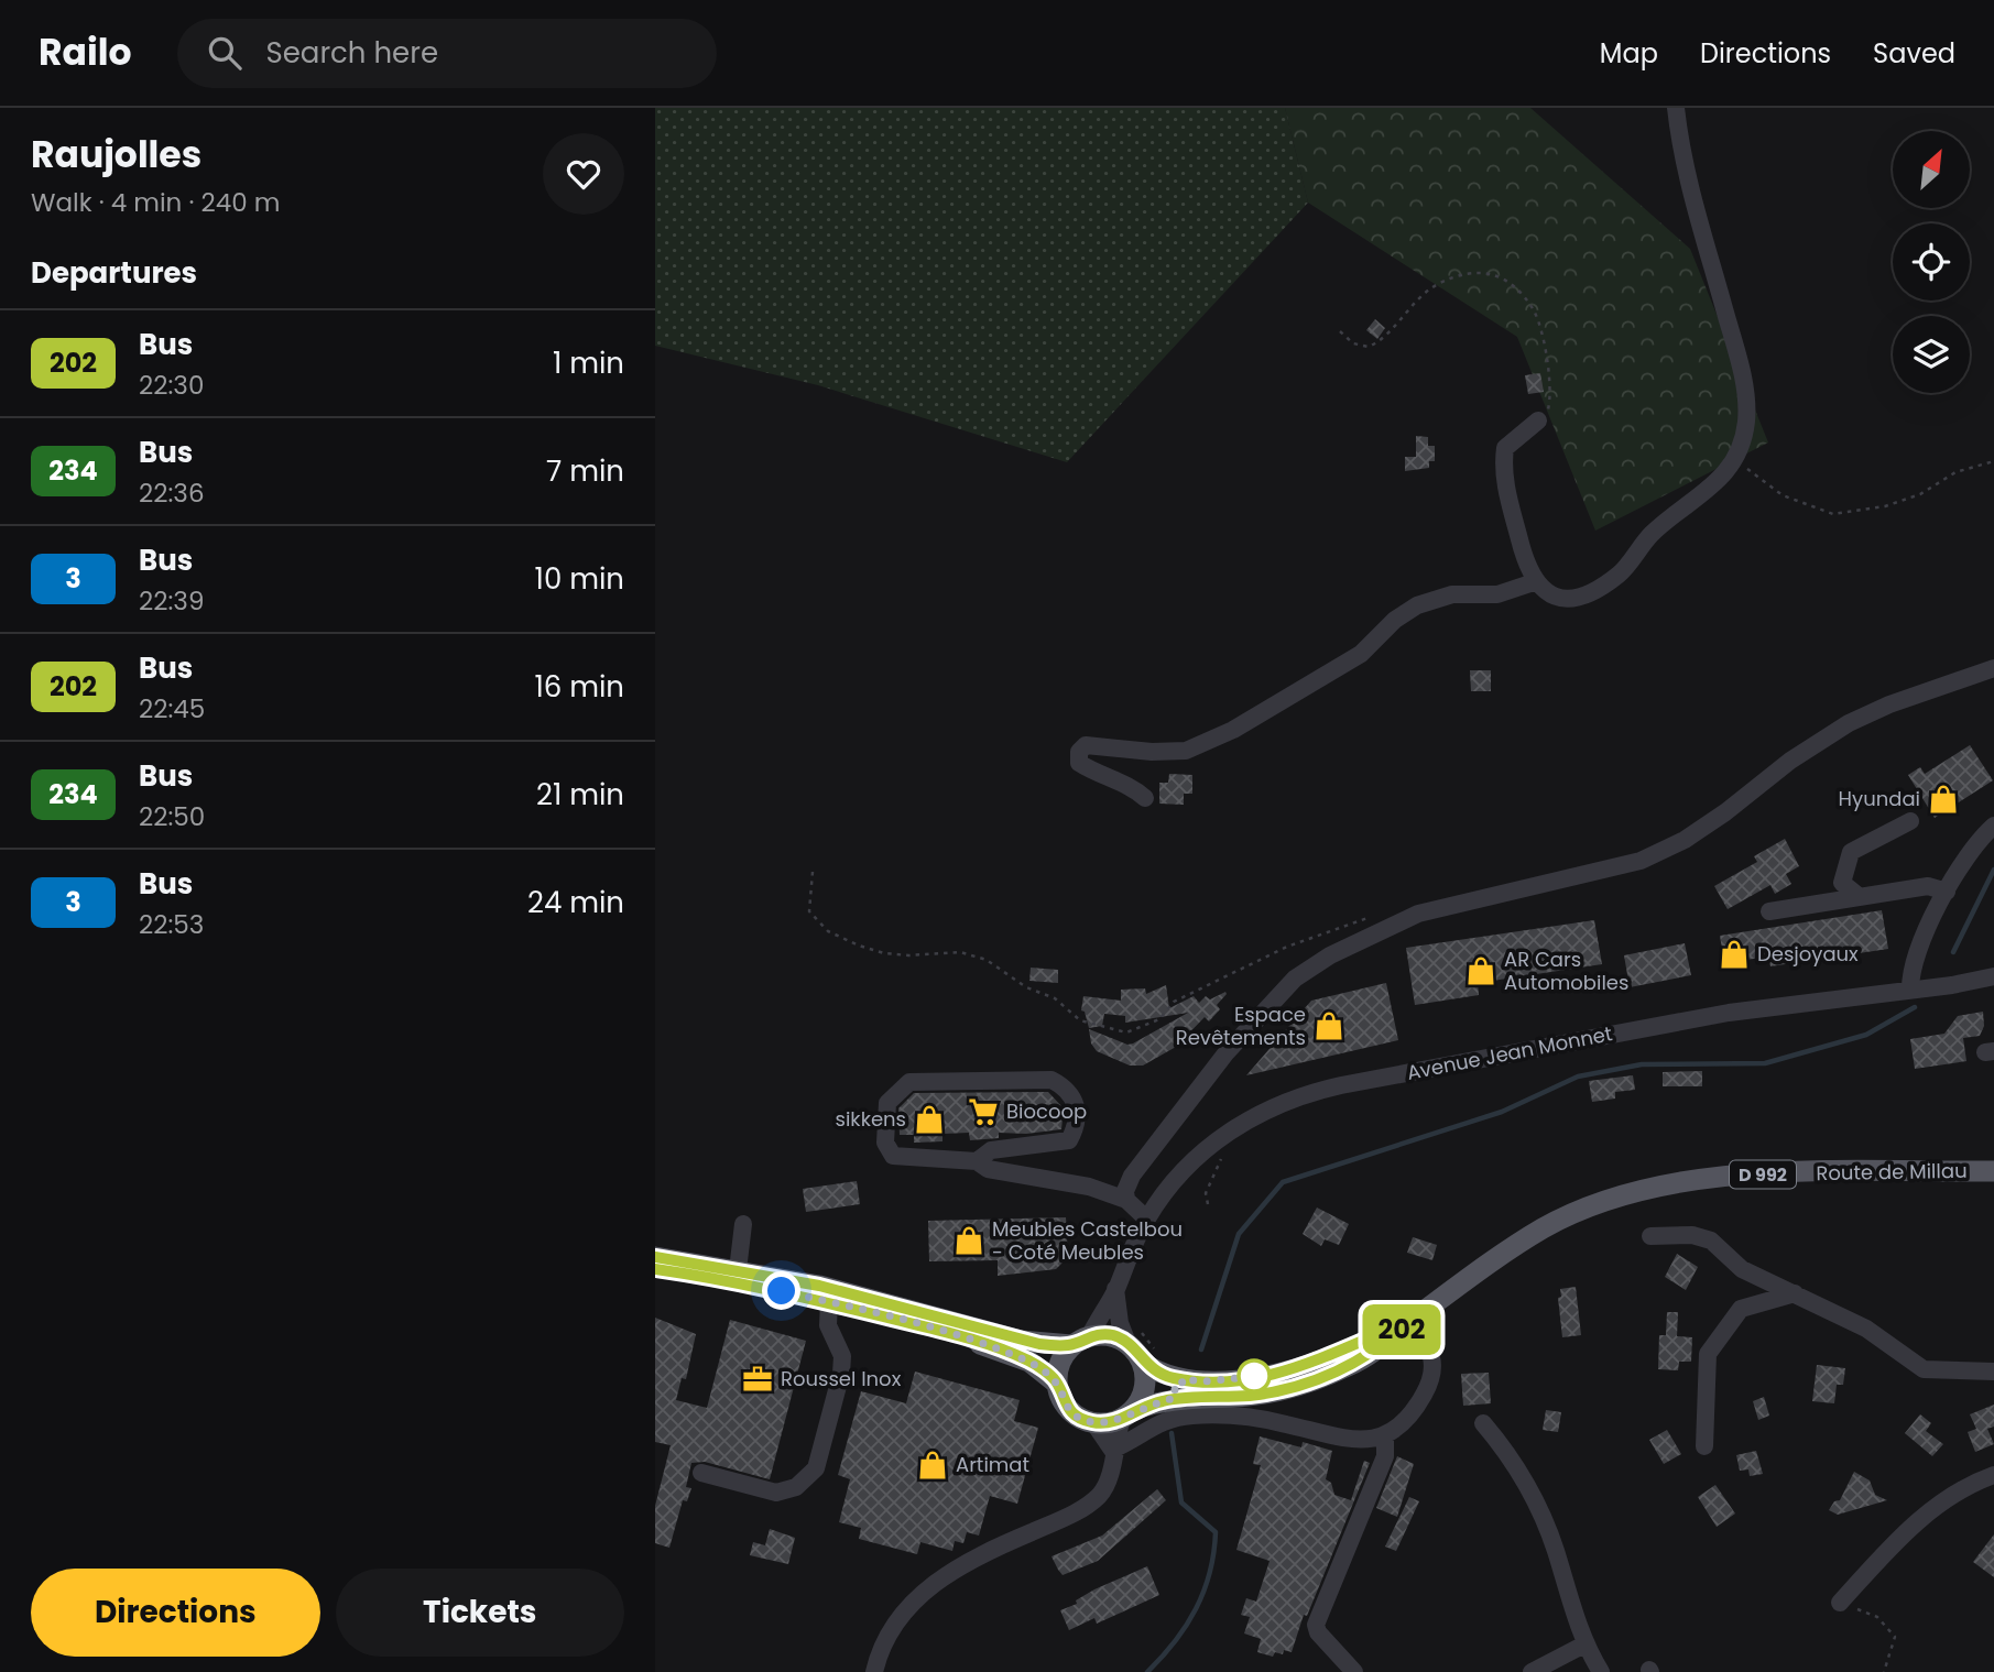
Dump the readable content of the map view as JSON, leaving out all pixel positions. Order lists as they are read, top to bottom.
{
  "streets": {
    "main road": ["Route de Millau", "D 992"],
    "street": ["Avenue Jean Monnet"]
  },
  "places": {
    "shop": [
      "Hyundai",
      "Desjoyaux",
      "AR Cars Automobiles",
      "Espace Revêtements",
      "sikkens",
      "Meubles Castelbou - Coté Meubles",
      "Artimat"
    ],
    "supermarket": ["Biocoop"],
    "office": ["Roussel Inox"]
  },
  "lines": ["bus line 202"],
  "north": "top right",
  "page": {
    "header": "Railo",
    "search": "Search here",
    "nav": ["Map", "Directions", "Saved"],
    "heading": [
      ["Raujolles", "Walk · 4 min · 240 m"],
      "Departures"
    ],
    "on_map": "202",
    "list": [
      {
        "mark": "202",
        "name": "Bus",
        "note": "22:30",
        "value": "1 min"
      },
      {
        "mark": "234",
        "name": "Bus",
        "note": "22:36",
        "value": "7 min"
      },
      {
        "mark": "3",
        "name": "Bus",
        "note": "22:39",
        "value": "10 min"
      },
      {
        "mark": "202",
        "name": "Bus",
        "note": "22:45",
        "value": "16 min"
      },
      {
        "mark": "234",
        "name": "Bus",
        "note": "22:50",
        "value": "21 min"
      },
      {
        "mark": "3",
        "name": "Bus",
        "note": "22:53",
        "value": "24 min"
      }
    ],
    "buttons": ["Directions", "Tickets"]
  }
}
